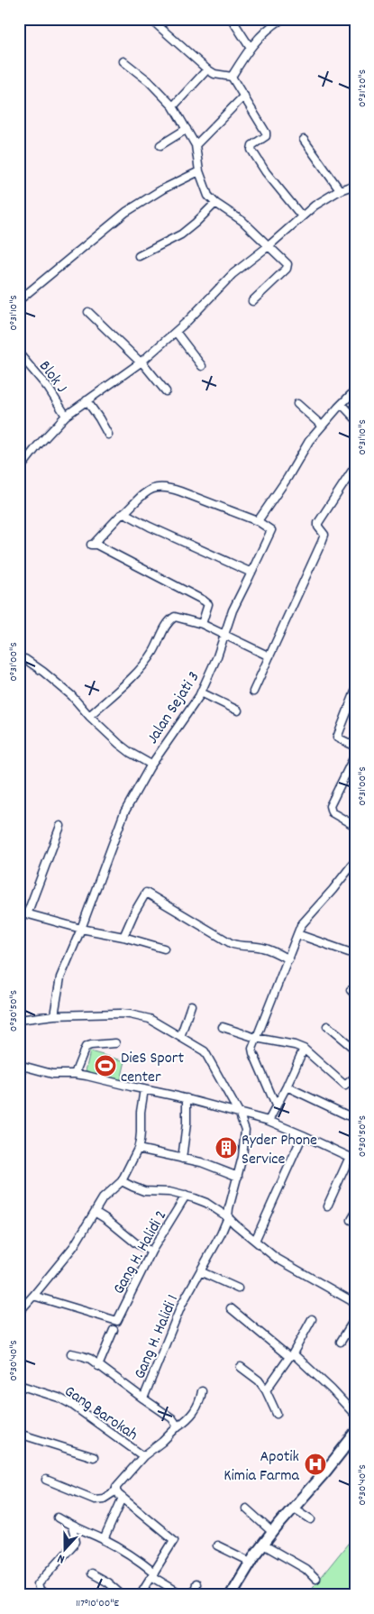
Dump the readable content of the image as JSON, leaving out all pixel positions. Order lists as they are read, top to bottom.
{
  "streets": {
    "street": [
      "Blok J",
      "Jalan Sejati 3",
      "Gang H. Halidi 2",
      "Gang H. Halidi 1",
      "Gang Barokah"
    ]
  },
  "crossings": [
    ["Jalan Sejati 3", "Gang H. Halidi 1"]
  ],
  "places": {
    "sports": ["DieS Sport center"],
    "building": ["Ryder Phone Service"],
    "hospital": ["Apotik Kimia Farma"]
  },
  "north": "bottom",
  "coordinates": [
    "0°31'20\"S",
    "0°31'10\"S",
    "0°31'00\"S",
    "0°30'50\"S",
    "0°30'40\"S",
    "117°10'00\"E"
  ]
}
